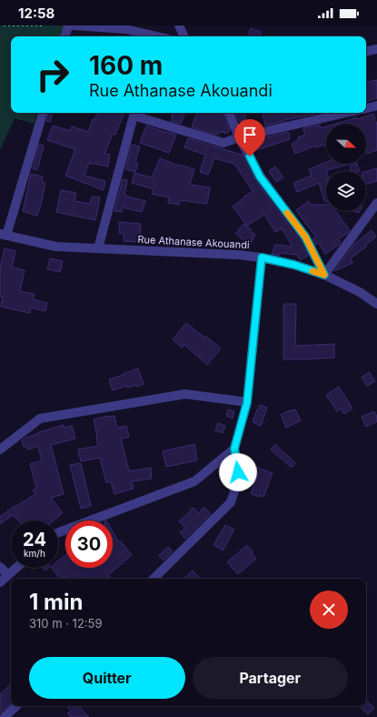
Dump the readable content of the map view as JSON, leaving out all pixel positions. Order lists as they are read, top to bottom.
{
  "streets": {
    "street": ["Rue Athanase Akouandi"]
  },
  "north": "right",
  "page": {
    "status": "12:58",
    "turn": ["160 m", "Rue Athanase Akouandi"],
    "speed": "24 km/h",
    "limit": "30",
    "heading": ["1 min", "310 m · 12:59"],
    "buttons": ["Quitter", "Partager"]
  }
}
